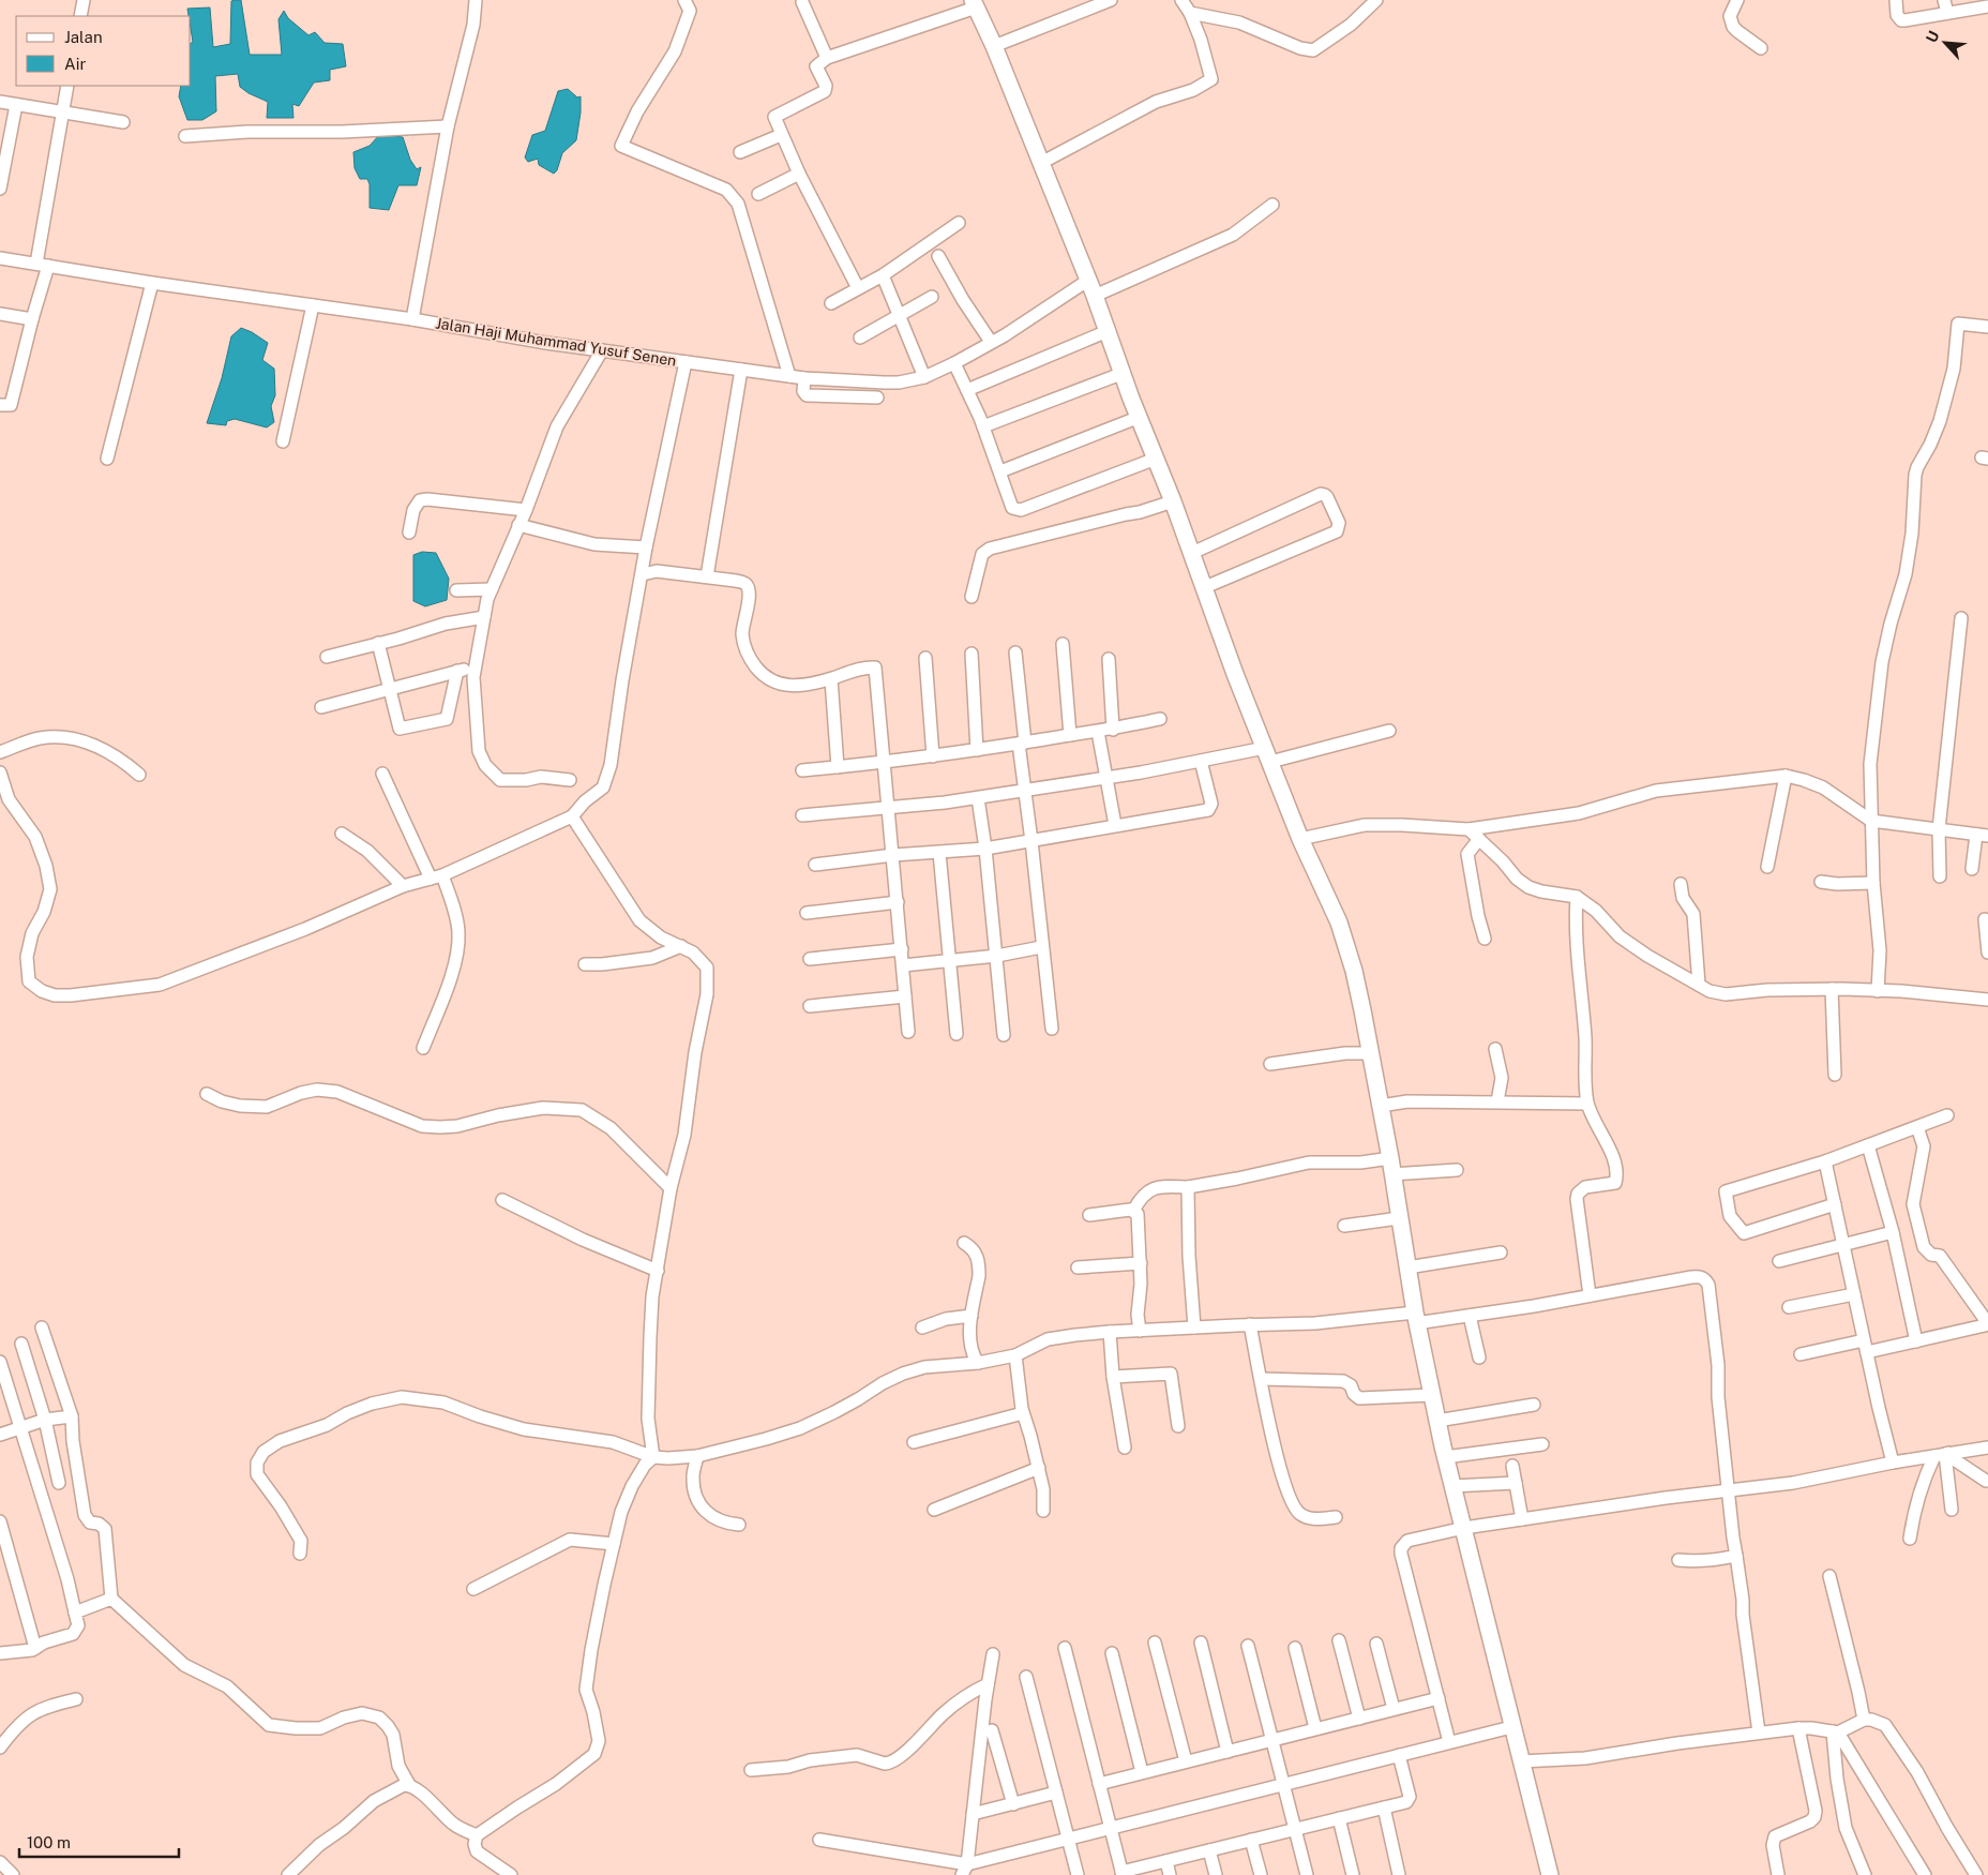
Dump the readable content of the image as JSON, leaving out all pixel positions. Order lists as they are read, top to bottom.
{
  "streets": {
    "street": ["Jalan Haji Muhammad Yusuf Senen"]
  },
  "legend": ["Jalan", "Air"],
  "scale_bar": "100 m",
  "north": "top left"
}
